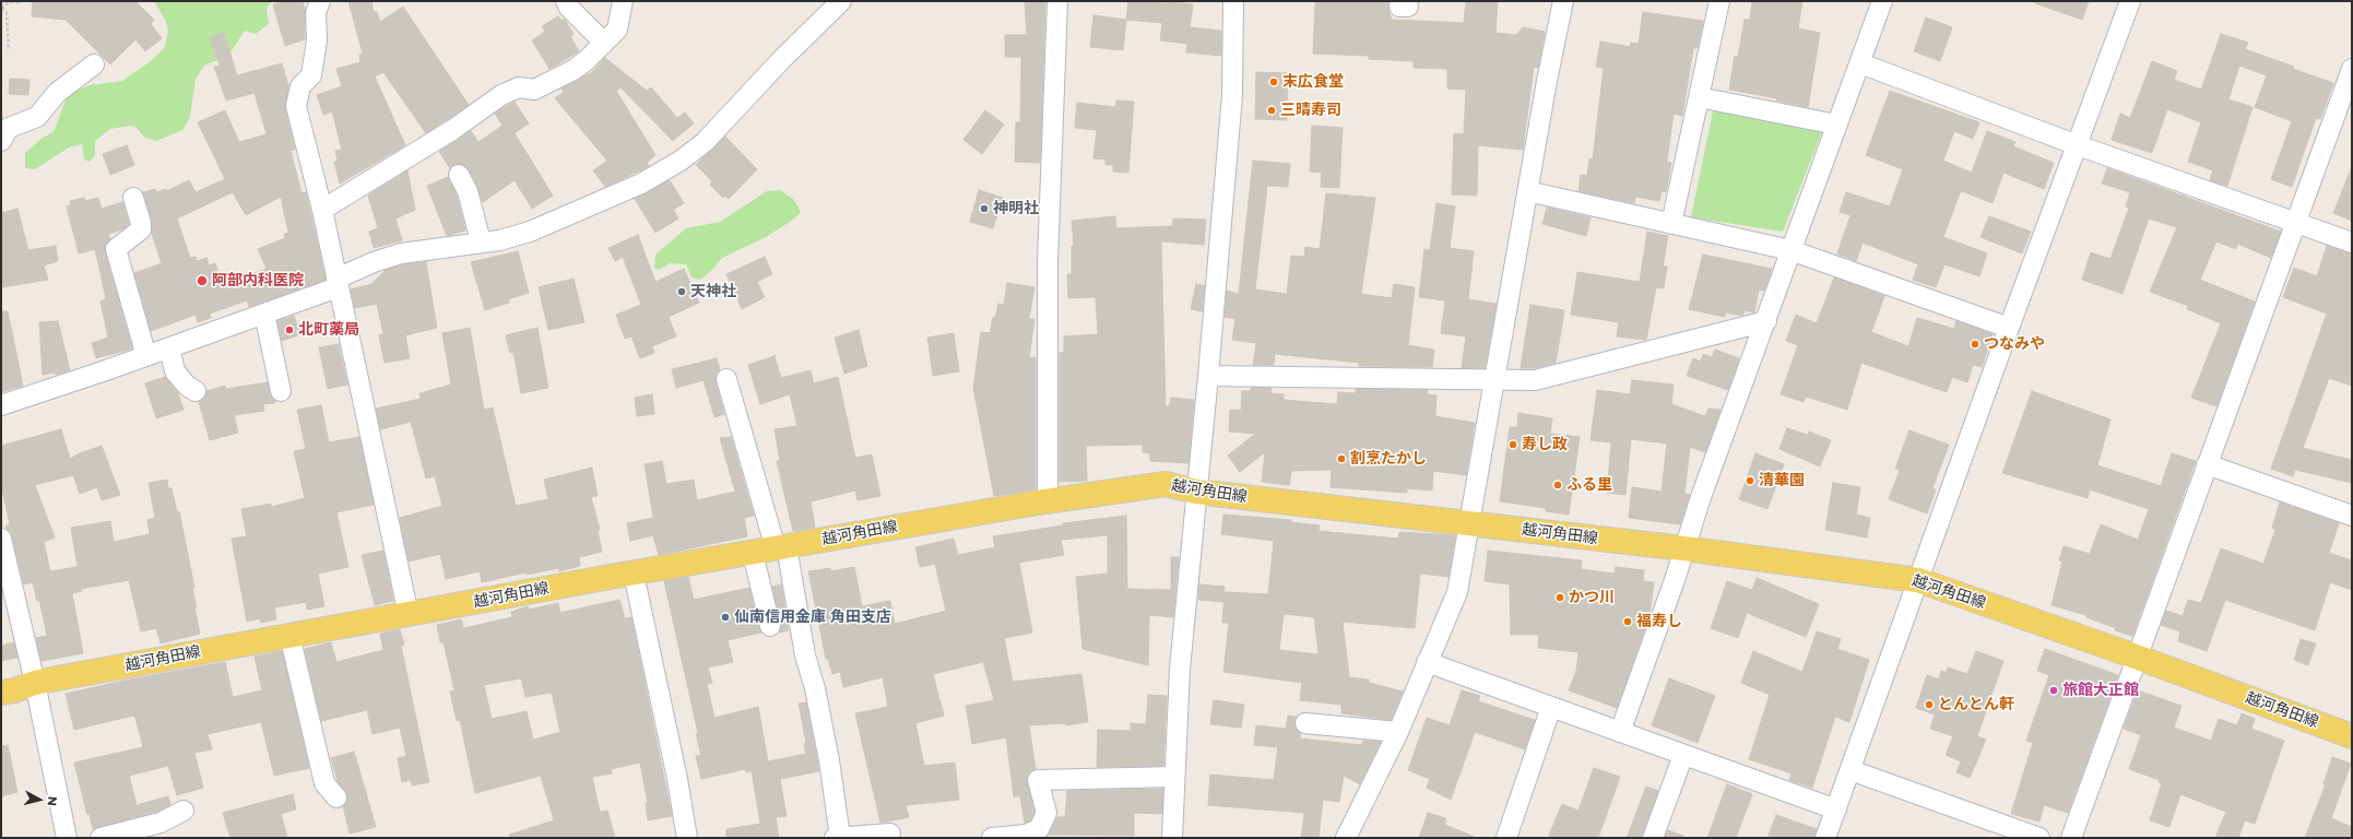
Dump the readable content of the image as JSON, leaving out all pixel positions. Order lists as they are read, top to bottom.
{
  "streets": {
    "main road": ["越河角田線"]
  },
  "places": [
    "末広食堂",
    "三晴寿司",
    "神明社",
    "阿部内科医院",
    "天神社",
    "北町薬局",
    "つなみや",
    "寿し政",
    "割烹たかし",
    "清華園",
    "ふる里",
    "かつ川",
    "仙南信用金庫 角田支店",
    "福寿し",
    "旅館大正館",
    "とんとん軒"
  ],
  "north": "right"
}
